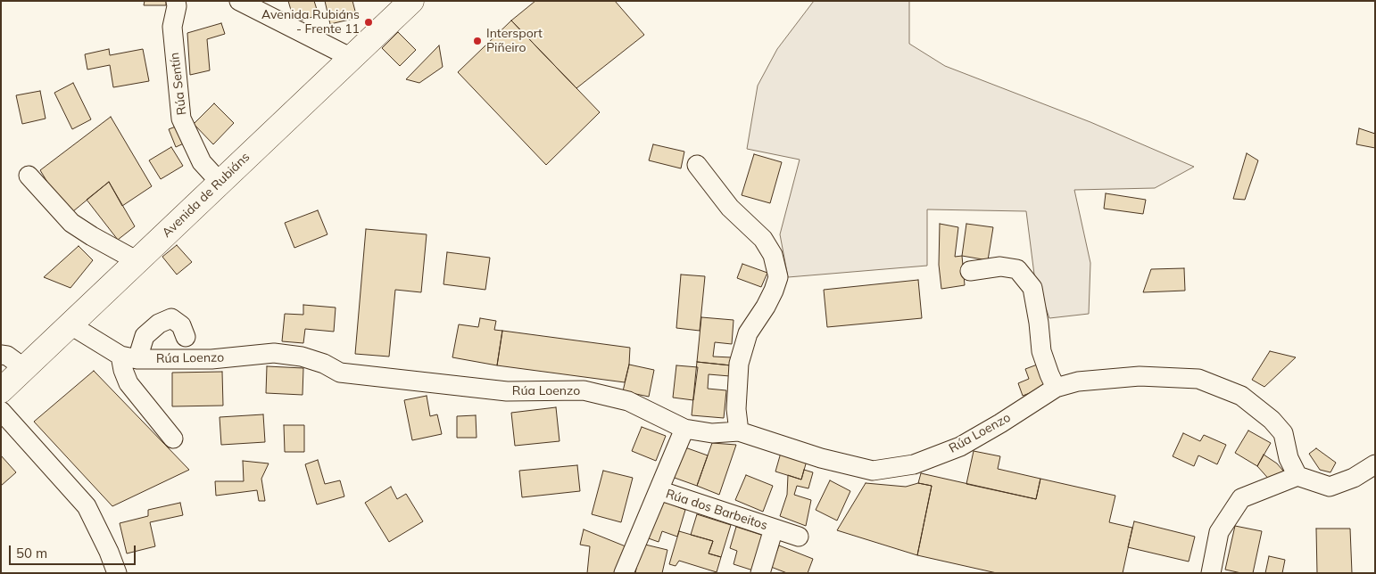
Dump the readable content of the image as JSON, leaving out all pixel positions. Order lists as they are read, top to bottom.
{
  "streets": {
    "main road": ["Avenida de Rubiáns"],
    "street": ["Rúa Sentín", "Rúa Loenzo", "Rúa dos Barbeitos"]
  },
  "crossings": [
    ["Rúa Sentín", "Avenida de Rubiáns"],
    ["Rúa Loenzo", "Rúa dos Barbeitos"]
  ],
  "places": ["Avenida Rubiáns - Frente 11", "Intersport Piñeiro"],
  "scale_bar": "50 m"
}
